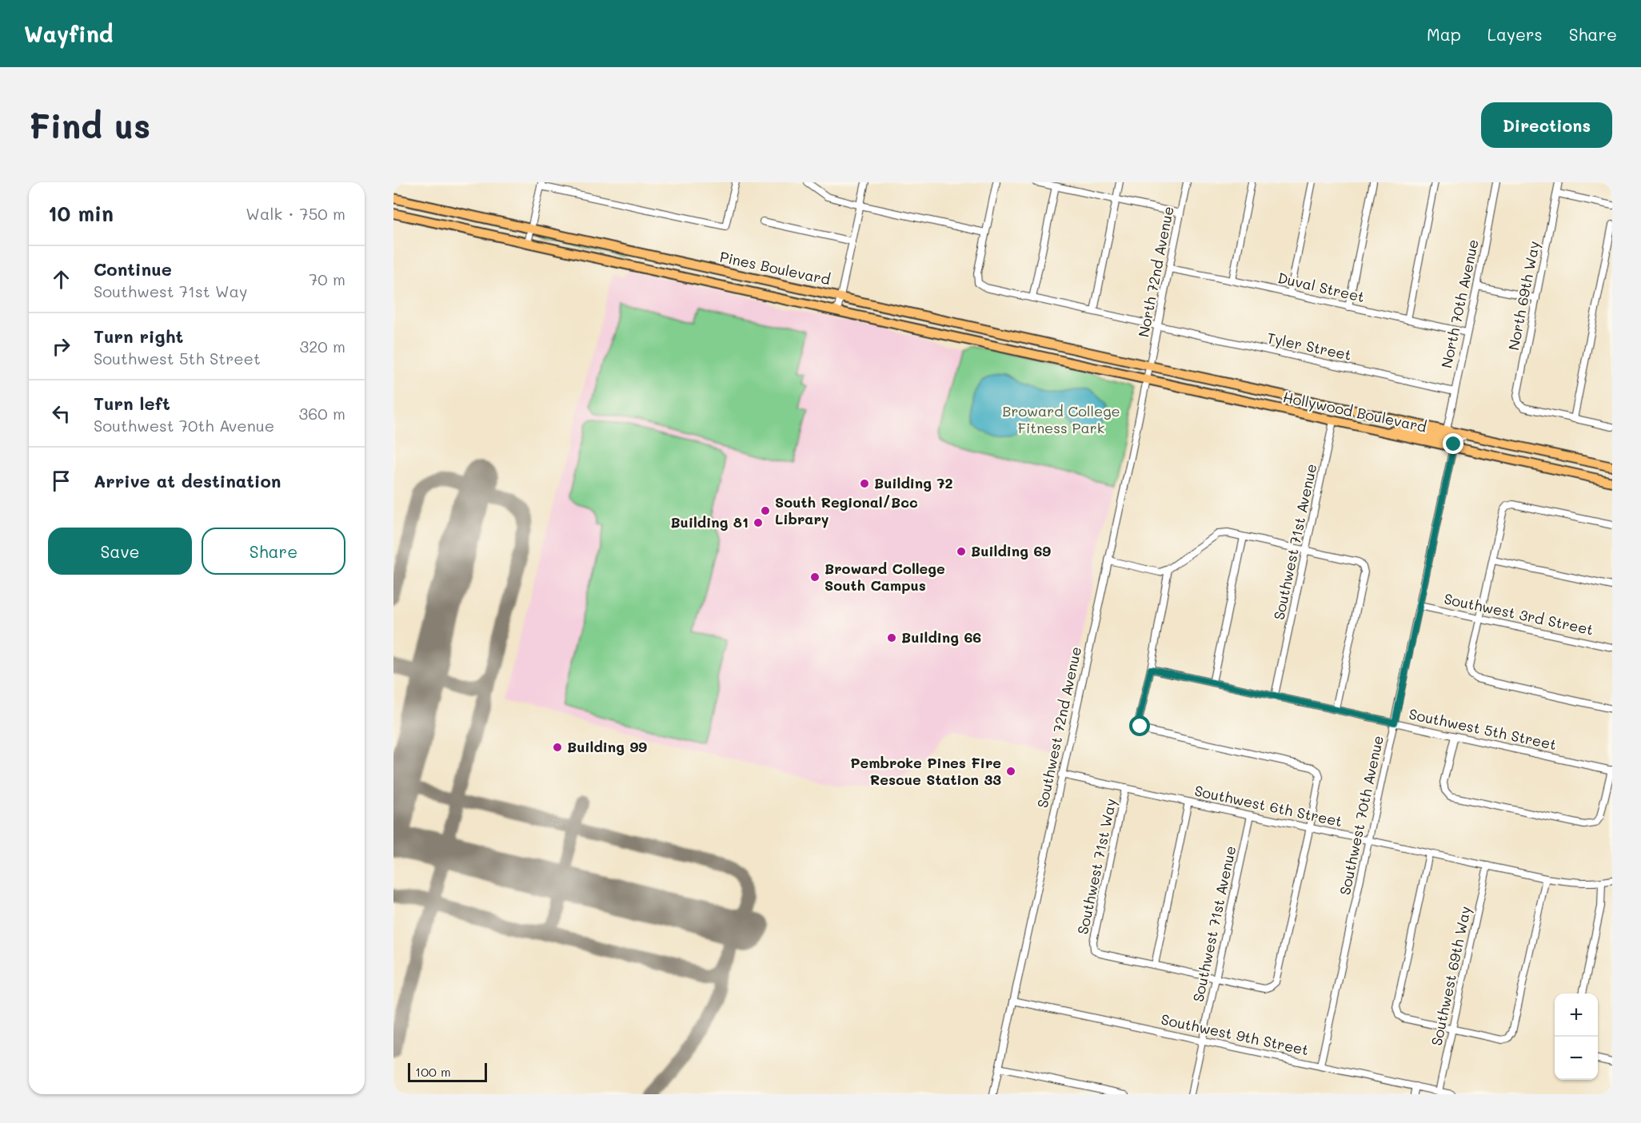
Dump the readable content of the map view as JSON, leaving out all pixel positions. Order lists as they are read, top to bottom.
{
  "streets": {
    "highway": ["Pines Boulevard", "Hollywood Boulevard"],
    "street": [
      "North 72nd Avenue",
      "Duval Street",
      "North 69th Way",
      "North 70th Avenue",
      "Tyler Street",
      "Southwest 71st Avenue",
      "Southwest 3rd Street",
      "Southwest 72nd Avenue",
      "Southwest 5th Street",
      "Southwest 6th Street",
      "Southwest 70th Avenue",
      "Southwest 71st Way",
      "Southwest 69th Way",
      "Southwest 9th Street"
    ]
  },
  "crossings": [
    ["Pines Boulevard", "North 72nd Avenue"],
    ["Pines Boulevard", "Hollywood Boulevard"],
    ["Pines Boulevard", "Southwest 72nd Avenue"],
    ["North 72nd Avenue", "Duval Street"],
    ["North 72nd Avenue", "Tyler Street"],
    ["North 72nd Avenue", "Hollywood Boulevard"],
    ["North 72nd Avenue", "Southwest 72nd Avenue"],
    ["Duval Street", "North 70th Avenue"],
    ["North 70th Avenue", "Tyler Street"],
    ["North 70th Avenue", "Hollywood Boulevard"],
    ["Hollywood Boulevard", "Southwest 71st Avenue"],
    ["Hollywood Boulevard", "Southwest 72nd Avenue"],
    ["Hollywood Boulevard", "Southwest 70th Avenue"],
    ["Southwest 71st Avenue", "Southwest 5th Street"],
    ["Southwest 71st Avenue", "Southwest 6th Street"],
    ["Southwest 71st Avenue", "Southwest 9th Street"],
    ["Southwest 3rd Street", "Southwest 70th Avenue"],
    ["Southwest 72nd Avenue", "Southwest 6th Street"],
    ["Southwest 72nd Avenue", "Southwest 9th Street"],
    ["Southwest 5th Street", "Southwest 70th Avenue"],
    ["Southwest 6th Street", "Southwest 70th Avenue"],
    ["Southwest 6th Street", "Southwest 71st Way"],
    ["Southwest 6th Street", "Southwest 69th Way"],
    ["Southwest 70th Avenue", "Southwest 9th Street"],
    ["Southwest 69th Way", "Southwest 9th Street"]
  ],
  "parks": ["Broward College Fitness Park"],
  "places": [
    "Building 72",
    "South Regional/Bcc Library",
    "Building 81",
    "Building 69",
    "Broward College South Campus",
    "Building 66",
    "Building 99",
    "Pembroke Pines Fire Rescue Station 33"
  ],
  "scale_bar": "100 m",
  "page": {
    "header": "Wayfind",
    "nav": ["Map", "Layers", "Share"],
    "buttons": [
      "Directions",
      ["Save", "Share"]
    ],
    "title": "Find us",
    "heading": ["10 min", "Walk · 750 m"],
    "list": [
      ["Continue", "Southwest 71st Way", "70 m"],
      ["Turn right", "Southwest 5th Street", "320 m"],
      ["Turn left", "Southwest 70th Avenue", "360 m"],
      "Arrive at destination"
    ],
    "map_buttons": ["+", "−"],
    "scale": "100 m"
  }
}
